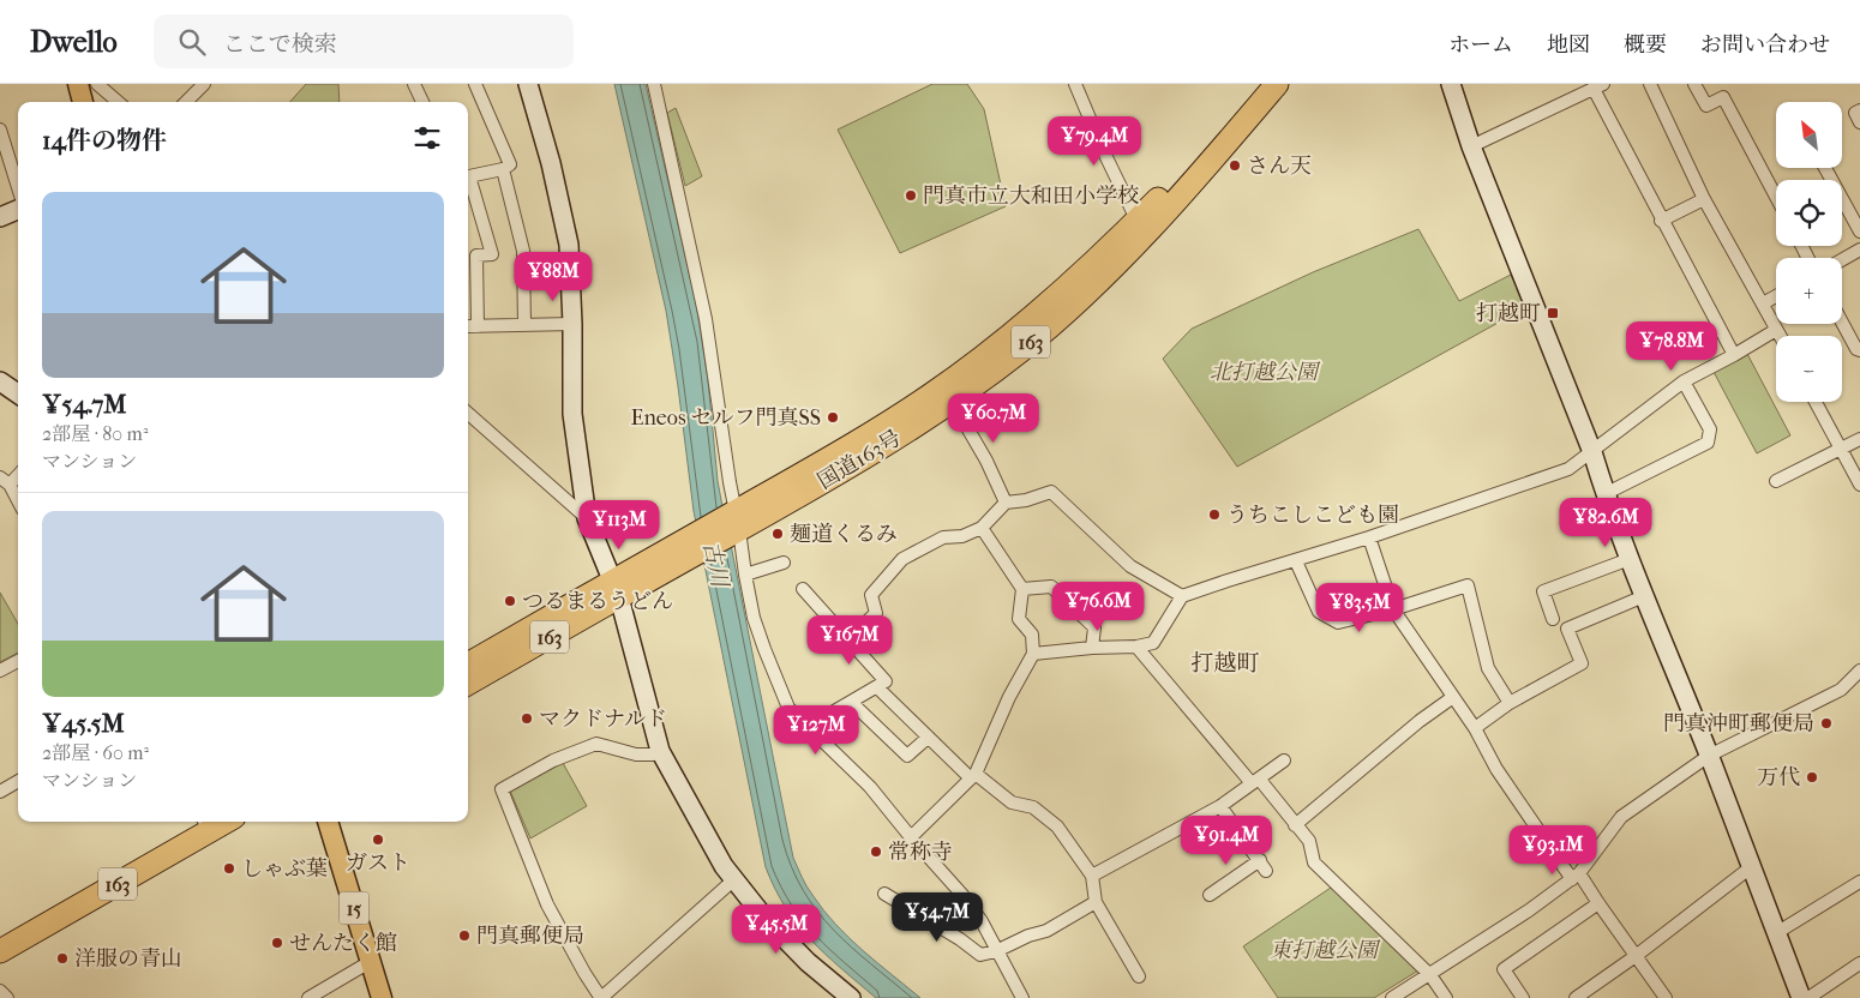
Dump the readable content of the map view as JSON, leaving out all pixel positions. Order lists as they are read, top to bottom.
{
  "streets": {
    "highway": ["163", "国道163号"],
    "main road": ["15"]
  },
  "districts": ["打越町"],
  "water": ["古川"],
  "parks": ["北打越公園", "東打越公園"],
  "places": {
    "other": [
      "さん天",
      "門真市立大和田小学校",
      "Eneos セルフ門真SS",
      "うちこしこども園",
      "麺道くるみ",
      "つるまるうどん",
      "マクドナルド",
      "門真沖町郵便局",
      "万代",
      "ガスト",
      "常称寺",
      "しゃぶ葉",
      "門真郵便局",
      "せんたく館",
      "洋服の青山"
    ],
    "transit": ["打越町"]
  },
  "north": "top left",
  "page": {
    "header": "Dwello",
    "search": "ここで検索",
    "nav": [
      "ホーム",
      "地図",
      "概要",
      "お問い合わせ"
    ],
    "map_buttons": ["+", "−"],
    "heading": "14件の物件",
    "price": [
      "¥79.4M",
      "¥88M",
      "¥78.8M",
      "¥60.7M",
      "¥82.6M",
      "¥113M",
      "¥76.6M",
      "¥83.5M",
      "¥167M",
      "¥127M",
      "¥91.4M",
      "¥93.1M",
      "¥54.7M",
      "¥45.5M"
    ],
    "list": [
      {
        "name": "¥54.7M",
        "note": "2部屋 · 80 m² · マンション"
      },
      {
        "name": "¥45.5M",
        "note": "2部屋 · 60 m² · マンション"
      }
    ]
  }
}
